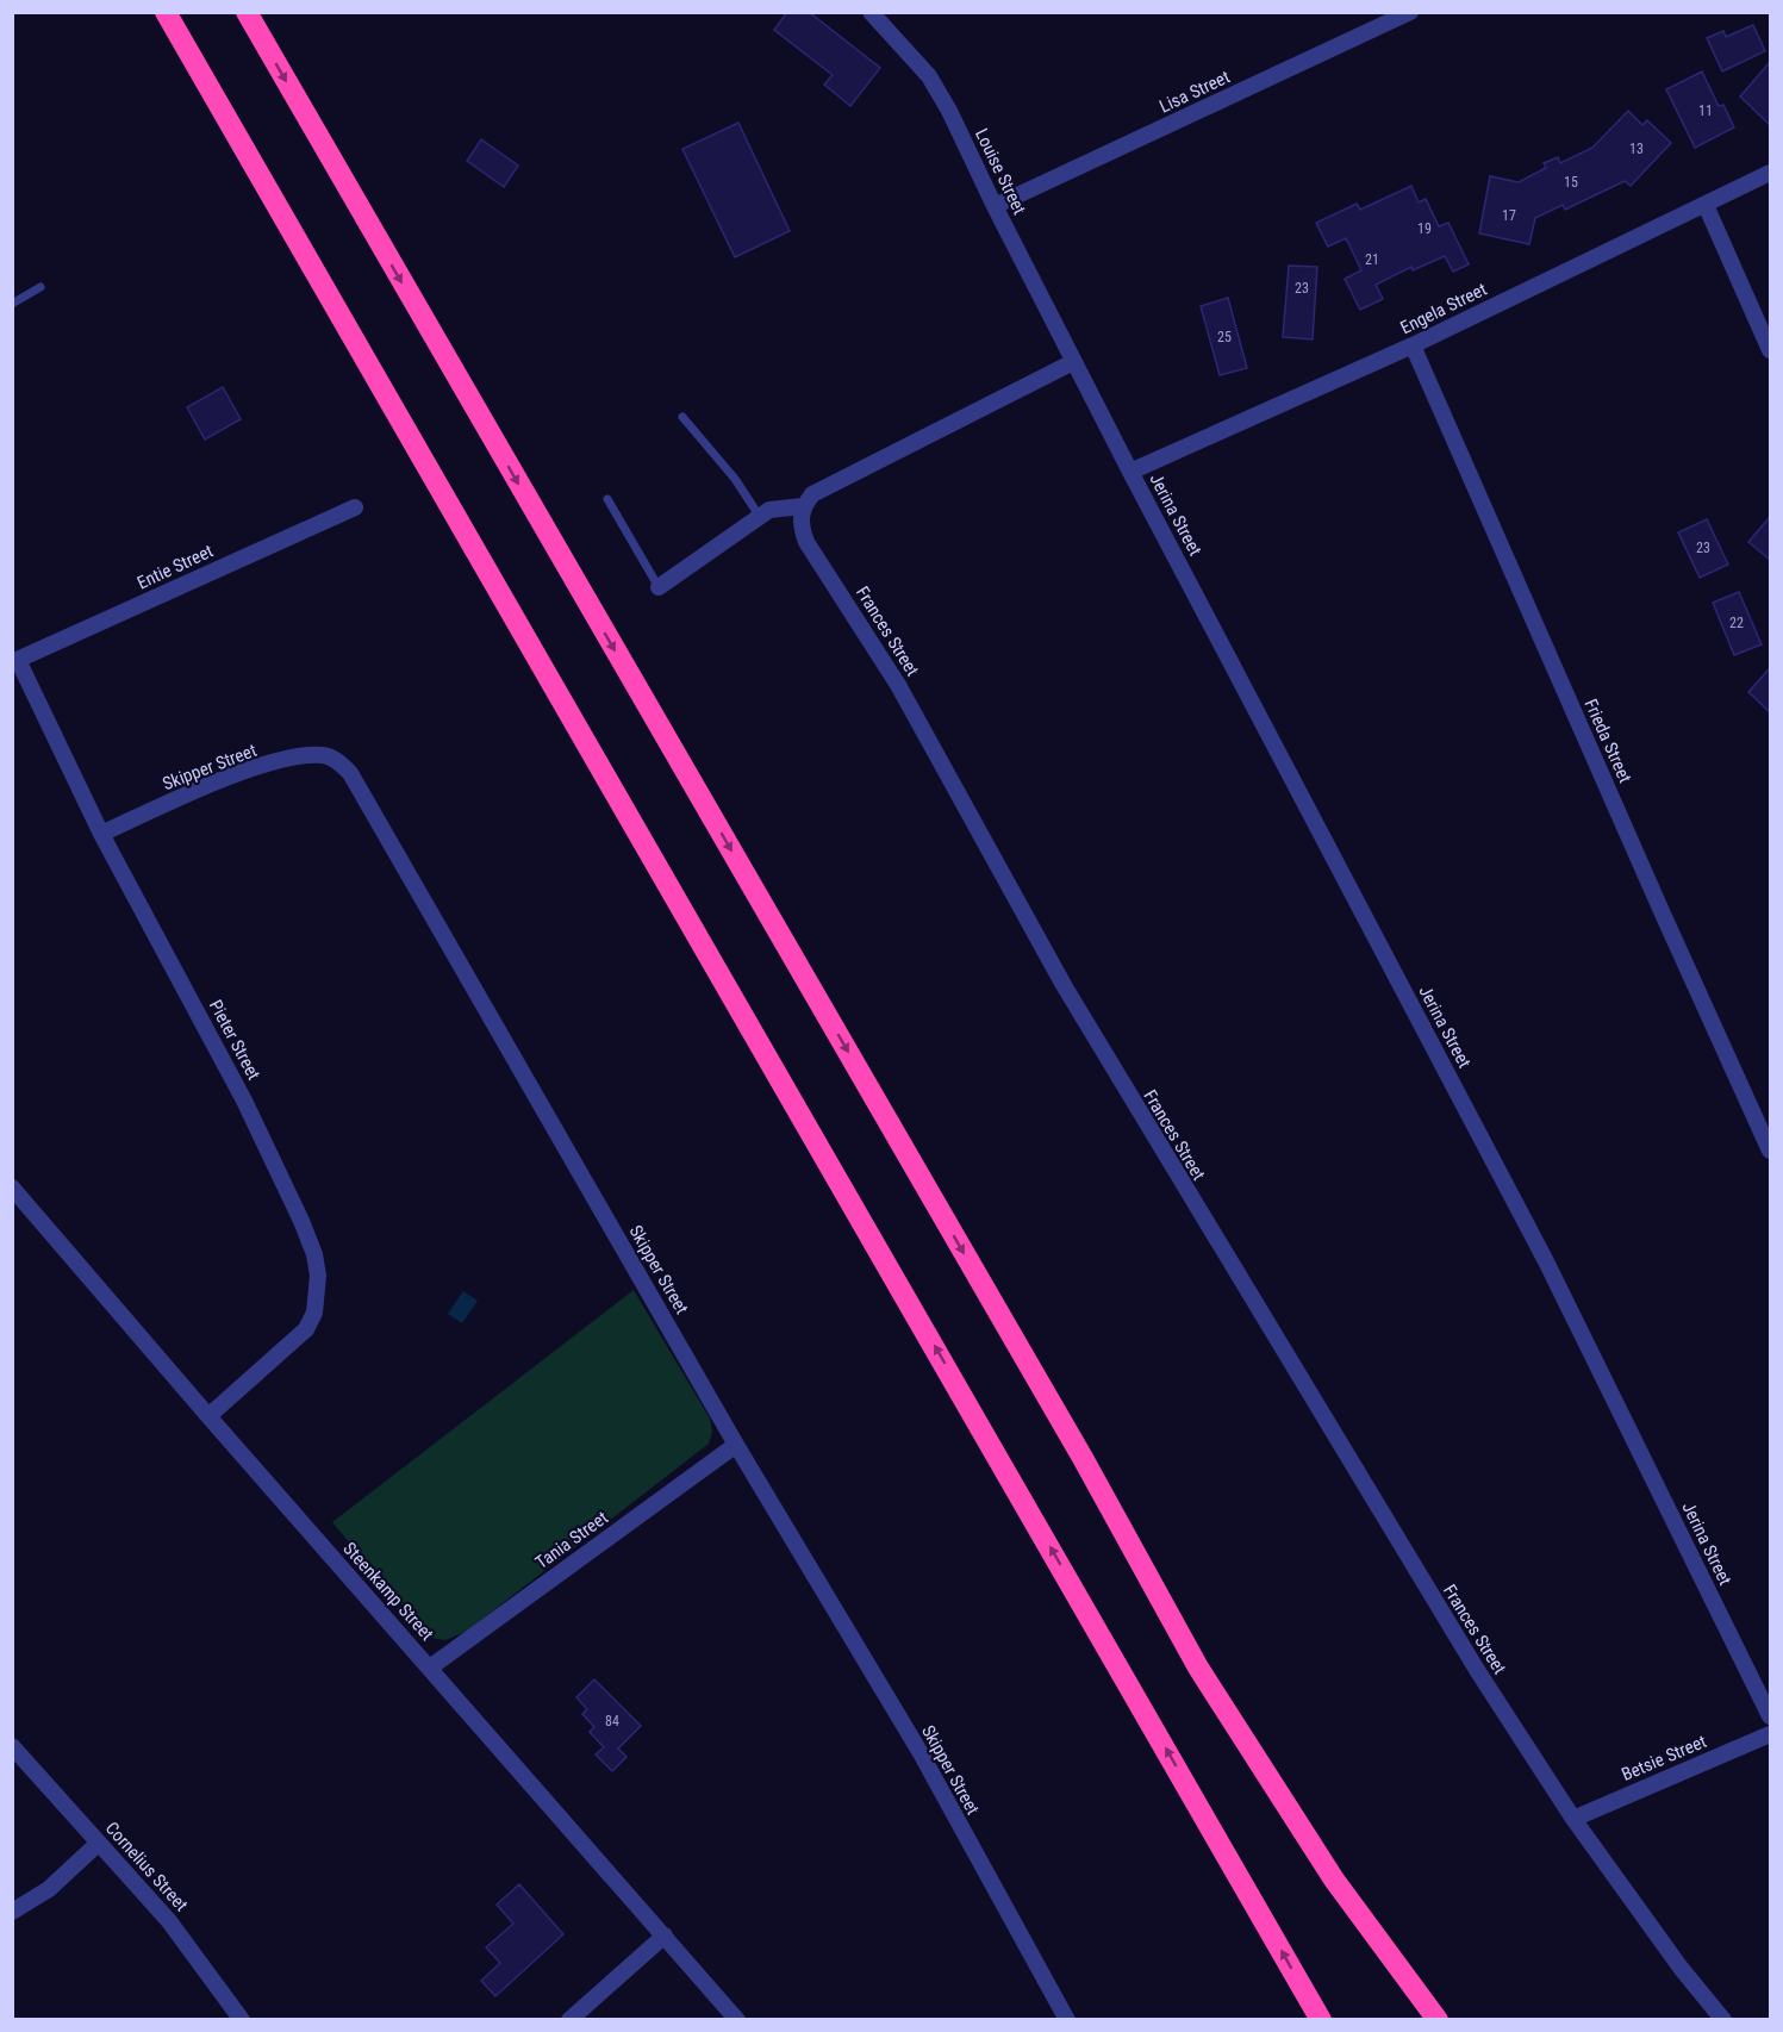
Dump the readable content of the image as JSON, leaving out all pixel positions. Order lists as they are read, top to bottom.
{
  "streets": {
    "street": [
      "Lisa Street",
      "Louise Street",
      "Engela Street",
      "Jerina Street",
      "Entie Street",
      "Frances Street",
      "Frieda Street",
      "Skipper Street",
      "Pieter Street",
      "Tania Street",
      "Steenkamp Street",
      "Betsie Street",
      "Cornelius Street"
    ]
  },
  "crossings": [
    ["Lisa Street", "Louise Street"],
    ["Louise Street", "Jerina Street"],
    ["Engela Street", "Jerina Street"],
    ["Engela Street", "Frieda Street"],
    ["Entie Street", "Pieter Street"],
    ["Frances Street", "Betsie Street"],
    ["Skipper Street", "Pieter Street"],
    ["Skipper Street", "Tania Street"],
    ["Pieter Street", "Steenkamp Street"],
    ["Tania Street", "Steenkamp Street"]
  ],
  "house_numbers": [
    "11",
    "13",
    "15",
    "17",
    "19",
    "21",
    "23",
    "25",
    "23",
    "22",
    "84"
  ]
}
